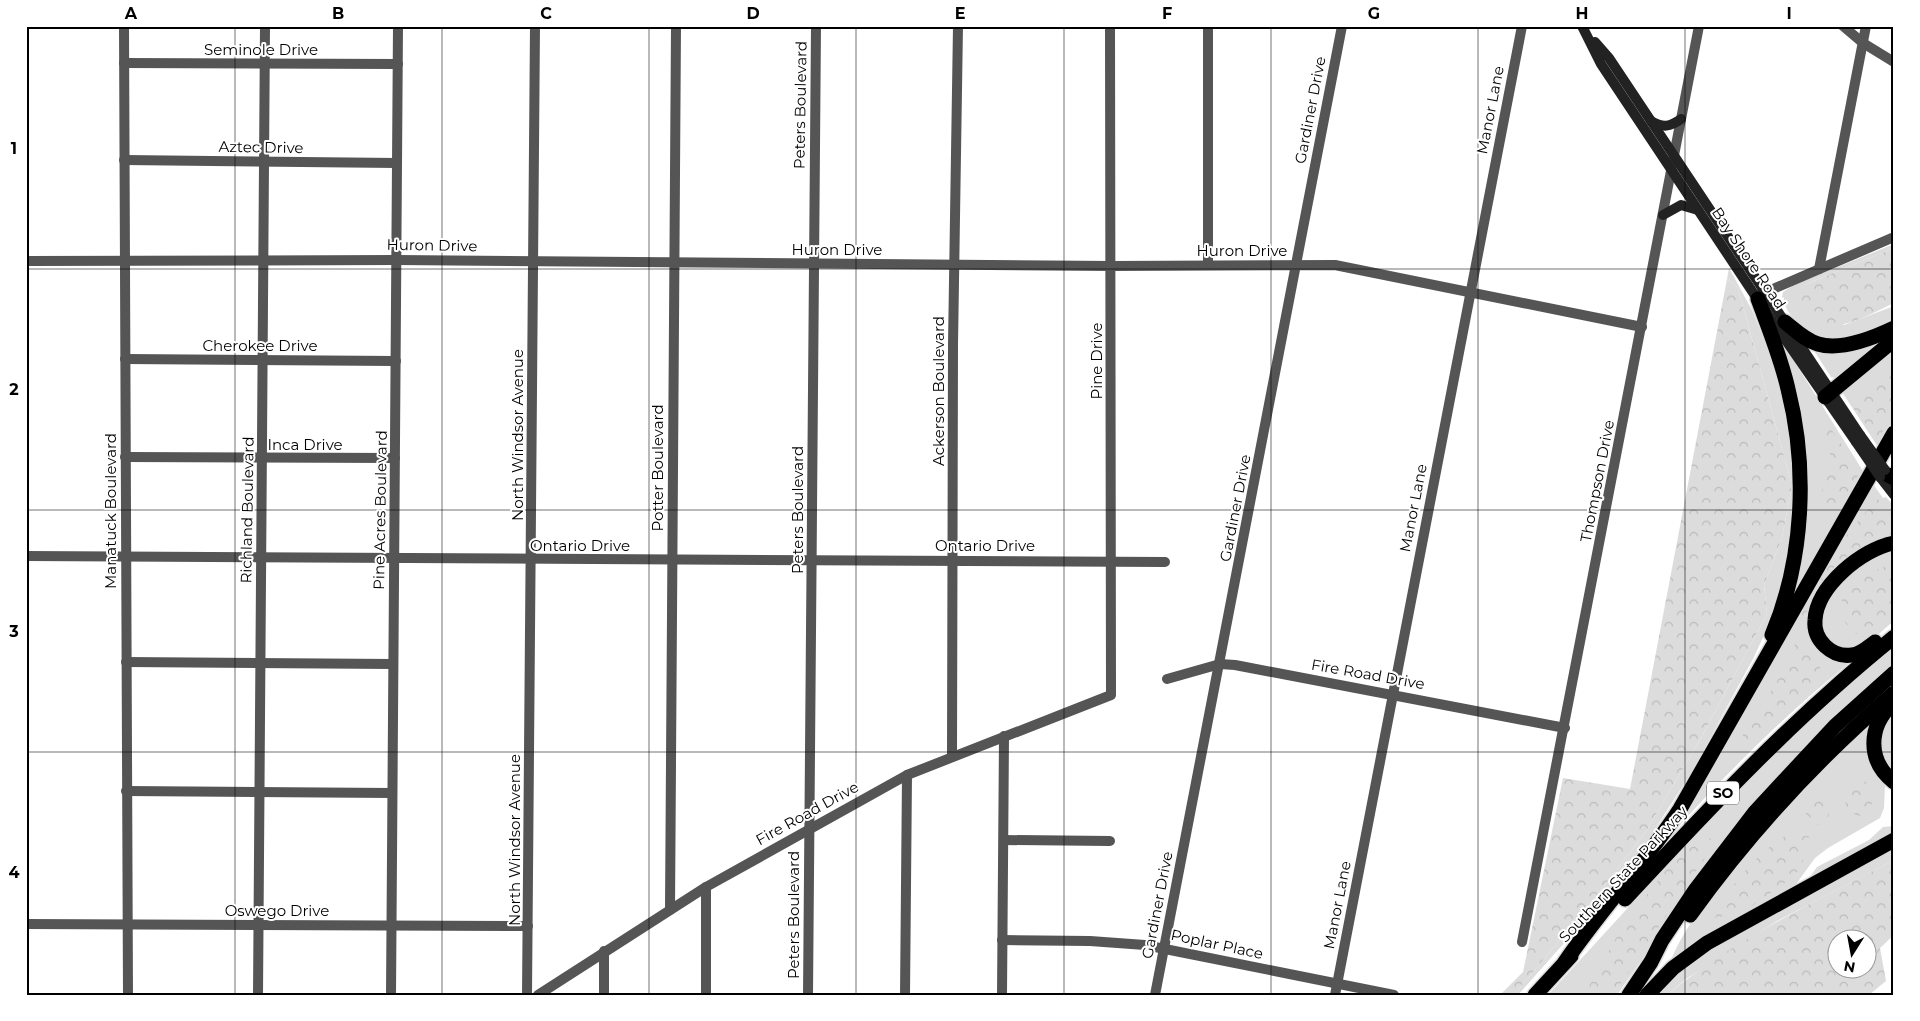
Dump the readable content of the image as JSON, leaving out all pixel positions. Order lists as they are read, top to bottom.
{
  "streets": {
    "highway": ["SO", "Southern State Parkway"],
    "main road": ["Bay Shore Road"],
    "street": [
      "Seminole Drive",
      "Peters Boulevard",
      "Gardiner Drive",
      "Manor Lane",
      "Aztec Drive",
      "Huron Drive",
      "Cherokee Drive",
      "Pine Drive",
      "Ackerson Boulevard",
      "North Windsor Avenue",
      "Inca Drive",
      "Potter Boulevard",
      "Thompson Drive",
      "Richland Boulevard",
      "Pine Acres Boulevard",
      "Manatuck Boulevard",
      "Ontario Drive",
      "Fire Road Drive",
      "Oswego Drive",
      "Poplar Place"
    ]
  },
  "crossings": [
    ["Seminole Drive", "Richland Boulevard"],
    ["Seminole Drive", "Pine Acres Boulevard"],
    ["Seminole Drive", "Manatuck Boulevard"],
    ["Peters Boulevard", "Huron Drive"],
    ["Peters Boulevard", "Ontario Drive"],
    ["Peters Boulevard", "Fire Road Drive"],
    ["Gardiner Drive", "Huron Drive"],
    ["Gardiner Drive", "Fire Road Drive"],
    ["Gardiner Drive", "Poplar Place"],
    ["Manor Lane", "Huron Drive"],
    ["Manor Lane", "Fire Road Drive"],
    ["Manor Lane", "Poplar Place"],
    ["Aztec Drive", "Richland Boulevard"],
    ["Aztec Drive", "Pine Acres Boulevard"],
    ["Aztec Drive", "Manatuck Boulevard"],
    ["Huron Drive", "Pine Drive"],
    ["Huron Drive", "Ackerson Boulevard"],
    ["Huron Drive", "North Windsor Avenue"],
    ["Huron Drive", "Potter Boulevard"],
    ["Huron Drive", "Thompson Drive"],
    ["Huron Drive", "Richland Boulevard"],
    ["Huron Drive", "Pine Acres Boulevard"],
    ["Huron Drive", "Manatuck Boulevard"],
    ["Bay Shore Road", "Thompson Drive"],
    ["Cherokee Drive", "Richland Boulevard"],
    ["Cherokee Drive", "Pine Acres Boulevard"],
    ["Cherokee Drive", "Manatuck Boulevard"],
    ["Pine Drive", "Ontario Drive"],
    ["Pine Drive", "Fire Road Drive"],
    ["Ackerson Boulevard", "Ontario Drive"],
    ["Ackerson Boulevard", "Fire Road Drive"],
    ["North Windsor Avenue", "Ontario Drive"],
    ["North Windsor Avenue", "Oswego Drive"],
    ["Inca Drive", "Richland Boulevard"],
    ["Inca Drive", "Pine Acres Boulevard"],
    ["Inca Drive", "Manatuck Boulevard"],
    ["Potter Boulevard", "Ontario Drive"],
    ["Potter Boulevard", "Fire Road Drive"],
    ["Thompson Drive", "Fire Road Drive"],
    ["Richland Boulevard", "Ontario Drive"],
    ["Richland Boulevard", "Oswego Drive"],
    ["Pine Acres Boulevard", "Ontario Drive"],
    ["Pine Acres Boulevard", "Oswego Drive"],
    ["Manatuck Boulevard", "Ontario Drive"],
    ["Manatuck Boulevard", "Oswego Drive"]
  ],
  "north": "bottom",
  "grid": {
    "columns": [
      "A",
      "B",
      "C",
      "D",
      "E",
      "F",
      "G",
      "H",
      "I"
    ],
    "rows": [
      "1",
      "2",
      "3",
      "4"
    ]
  }
}
